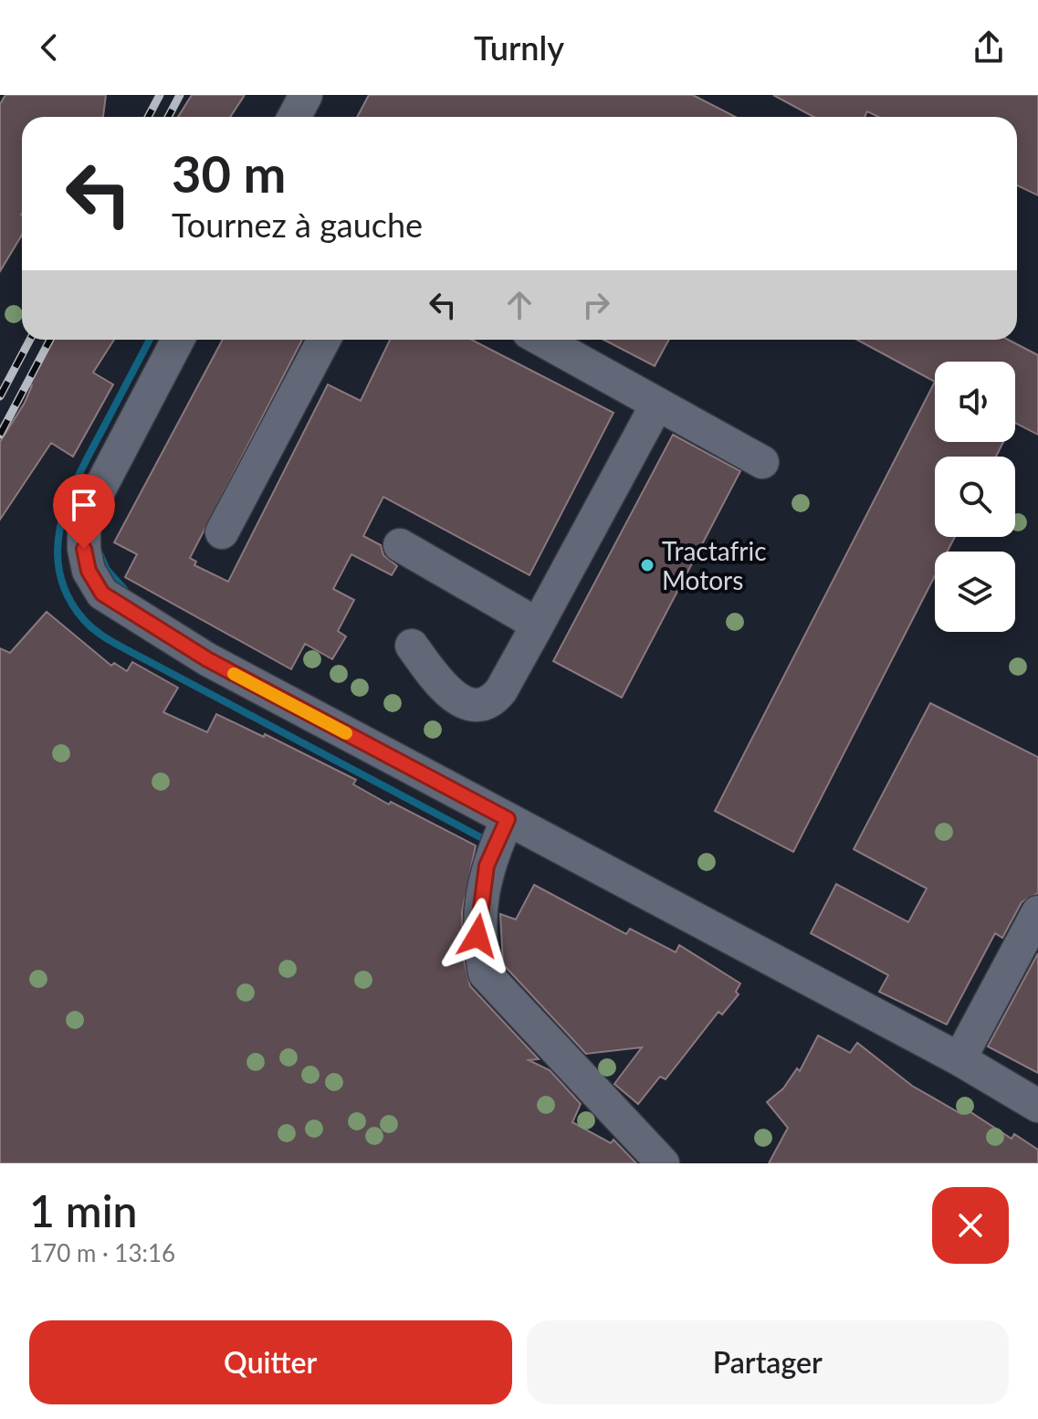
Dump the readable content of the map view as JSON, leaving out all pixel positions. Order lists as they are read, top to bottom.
{
  "places": ["Tractafric Motors"],
  "page": {
    "header": "Turnly",
    "turn": ["30 m", "Tournez à gauche"],
    "heading": ["1 min", "170 m · 13:16"],
    "buttons": ["Quitter", "Partager"]
  }
}
